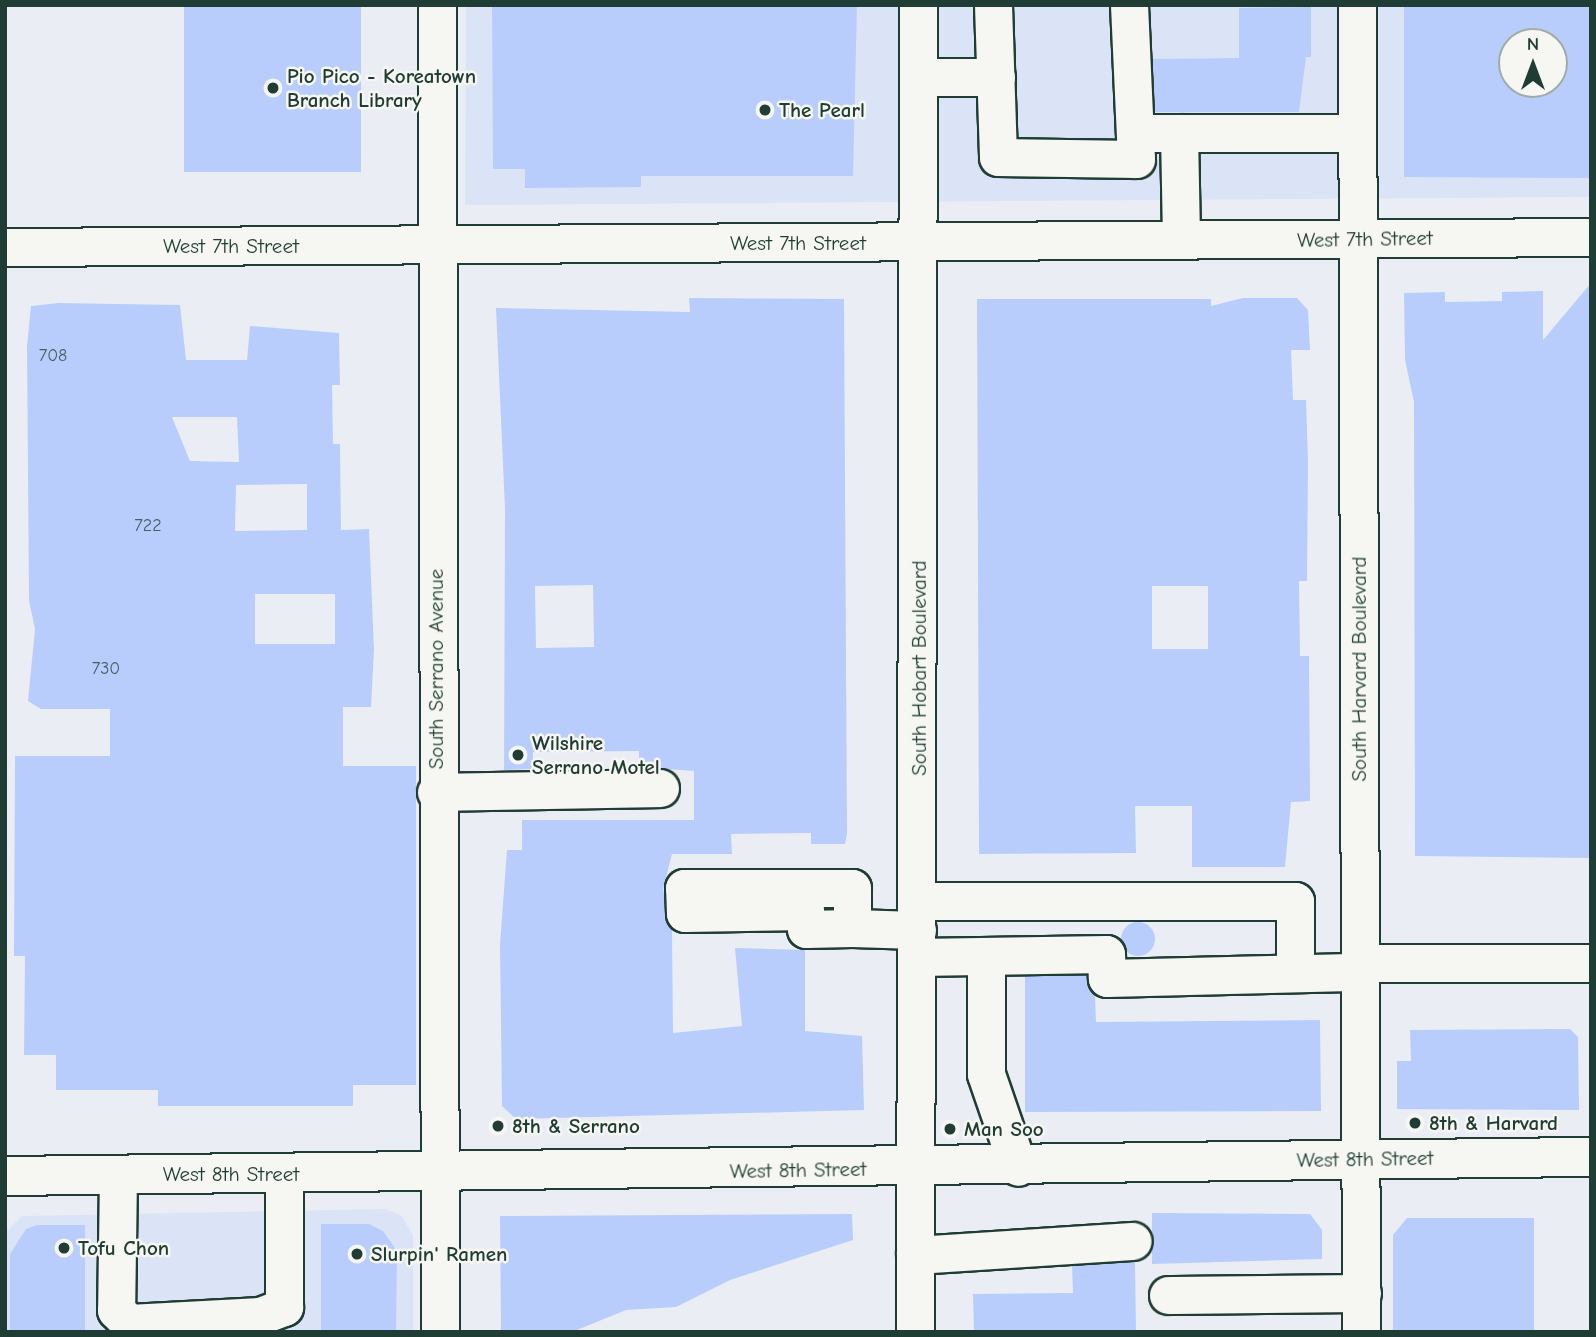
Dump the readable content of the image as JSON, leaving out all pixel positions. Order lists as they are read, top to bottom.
{
  "streets": {
    "main road": ["West 8th Street"],
    "street": [
      "West 7th Street",
      "South Hobart Boulevard",
      "South Serrano Avenue",
      "South Harvard Boulevard"
    ]
  },
  "crossings": [
    ["West 7th Street", "South Hobart Boulevard"],
    ["West 7th Street", "South Serrano Avenue"],
    ["West 7th Street", "South Harvard Boulevard"],
    ["South Hobart Boulevard", "West 8th Street"],
    ["South Serrano Avenue", "West 8th Street"],
    ["South Harvard Boulevard", "West 8th Street"]
  ],
  "places": [
    "Pio Pico - Koreatown Branch Library",
    "The Pearl",
    "Wilshire Serrano Motel",
    "8th & Harvard",
    "8th & Serrano",
    "Man Soo",
    "Tofu Chon",
    "Slurpin' Ramen"
  ],
  "house_numbers": ["708", "722", "730"],
  "north": "top"
}
